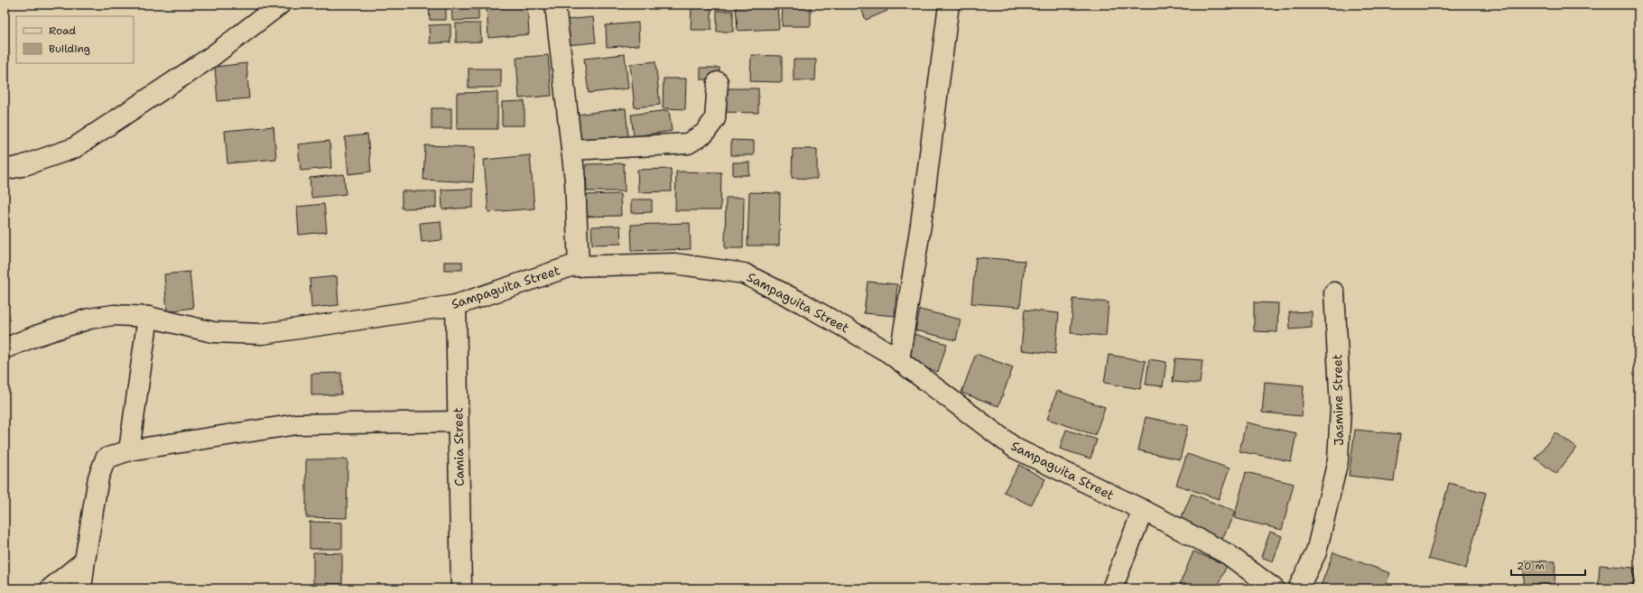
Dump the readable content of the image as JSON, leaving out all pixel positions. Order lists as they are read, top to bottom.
{
  "streets": {
    "street": ["Sampaguita Street", "Jasmine Street", "Camia Street"]
  },
  "crossings": [
    ["Sampaguita Street", "Camia Street"]
  ],
  "legend": ["Road", "Building"],
  "scale_bar": "20 m"
}
